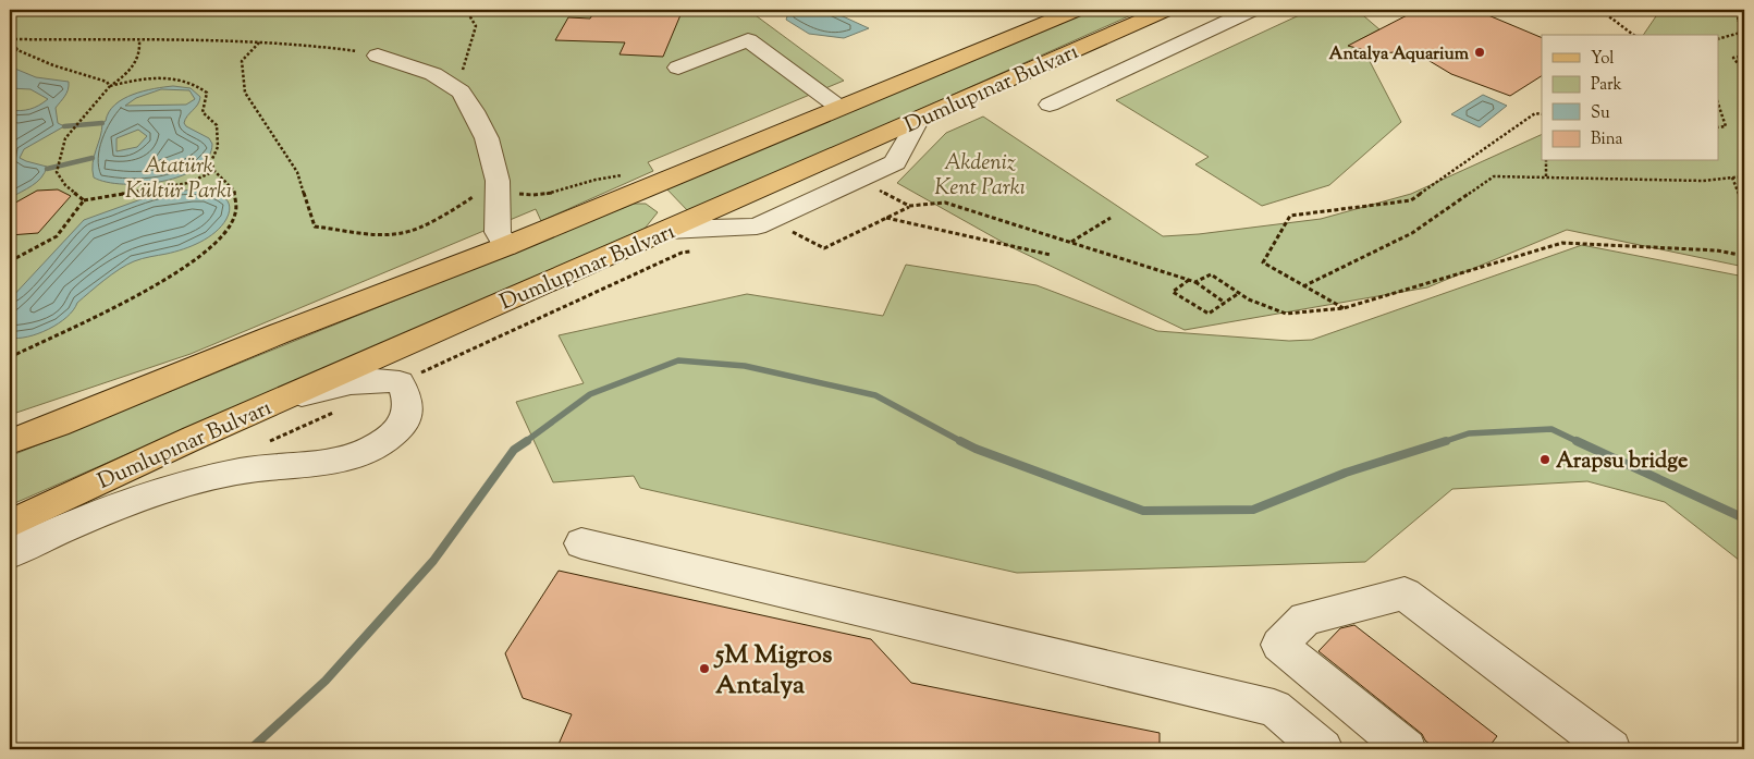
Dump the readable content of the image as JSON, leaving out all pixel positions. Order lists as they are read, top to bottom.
{
  "streets": {
    "main road": ["Dumlupınar Bulvarı"]
  },
  "parks": ["Akdeniz Kent Parkı", "Atatürk Kültür Parkı"],
  "places": ["Antalya Aquarium", "Arapsu bridge", "5M Migros Antalya"],
  "legend": [
    "Yol",
    "Park",
    "Su",
    "Bina"
  ]
}
